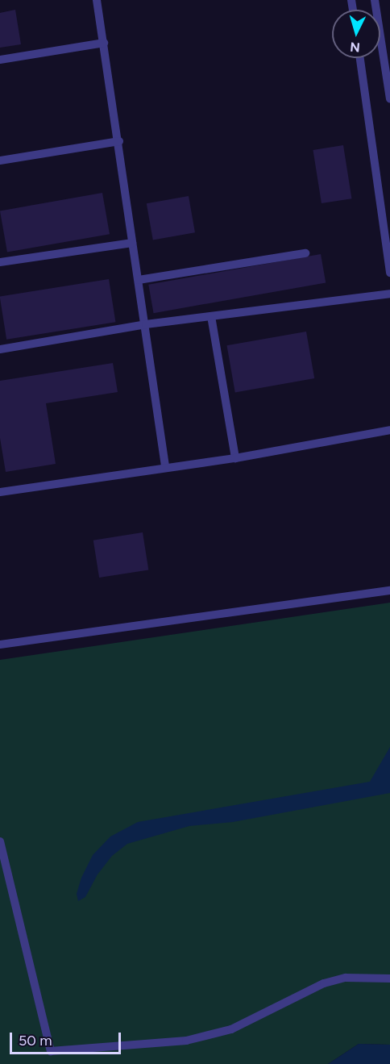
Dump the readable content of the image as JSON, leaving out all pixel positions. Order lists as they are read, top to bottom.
{
  "scale_bar": "50 m",
  "north": "bottom"
}
